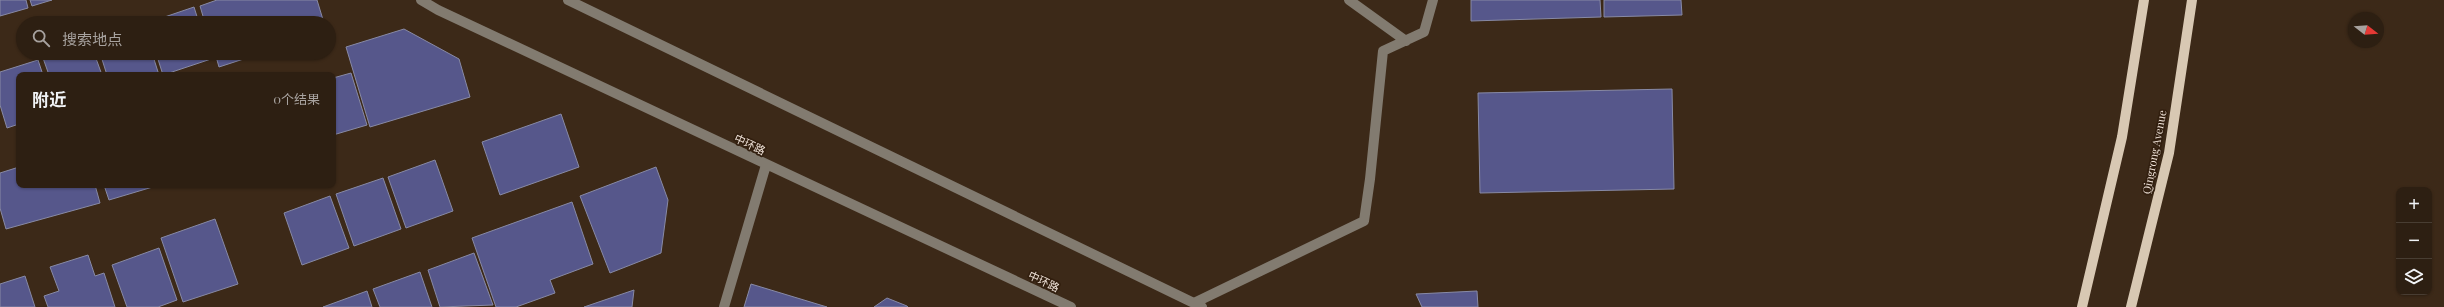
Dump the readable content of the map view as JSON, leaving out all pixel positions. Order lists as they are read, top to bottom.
{
  "streets": {
    "main road": ["Qingrong Avenue"],
    "street": ["中环路"]
  },
  "north": "right",
  "page": {
    "search": "搜索地点",
    "heading": ["附近", "0个结果"],
    "map_buttons": ["+", "−"]
  }
}
